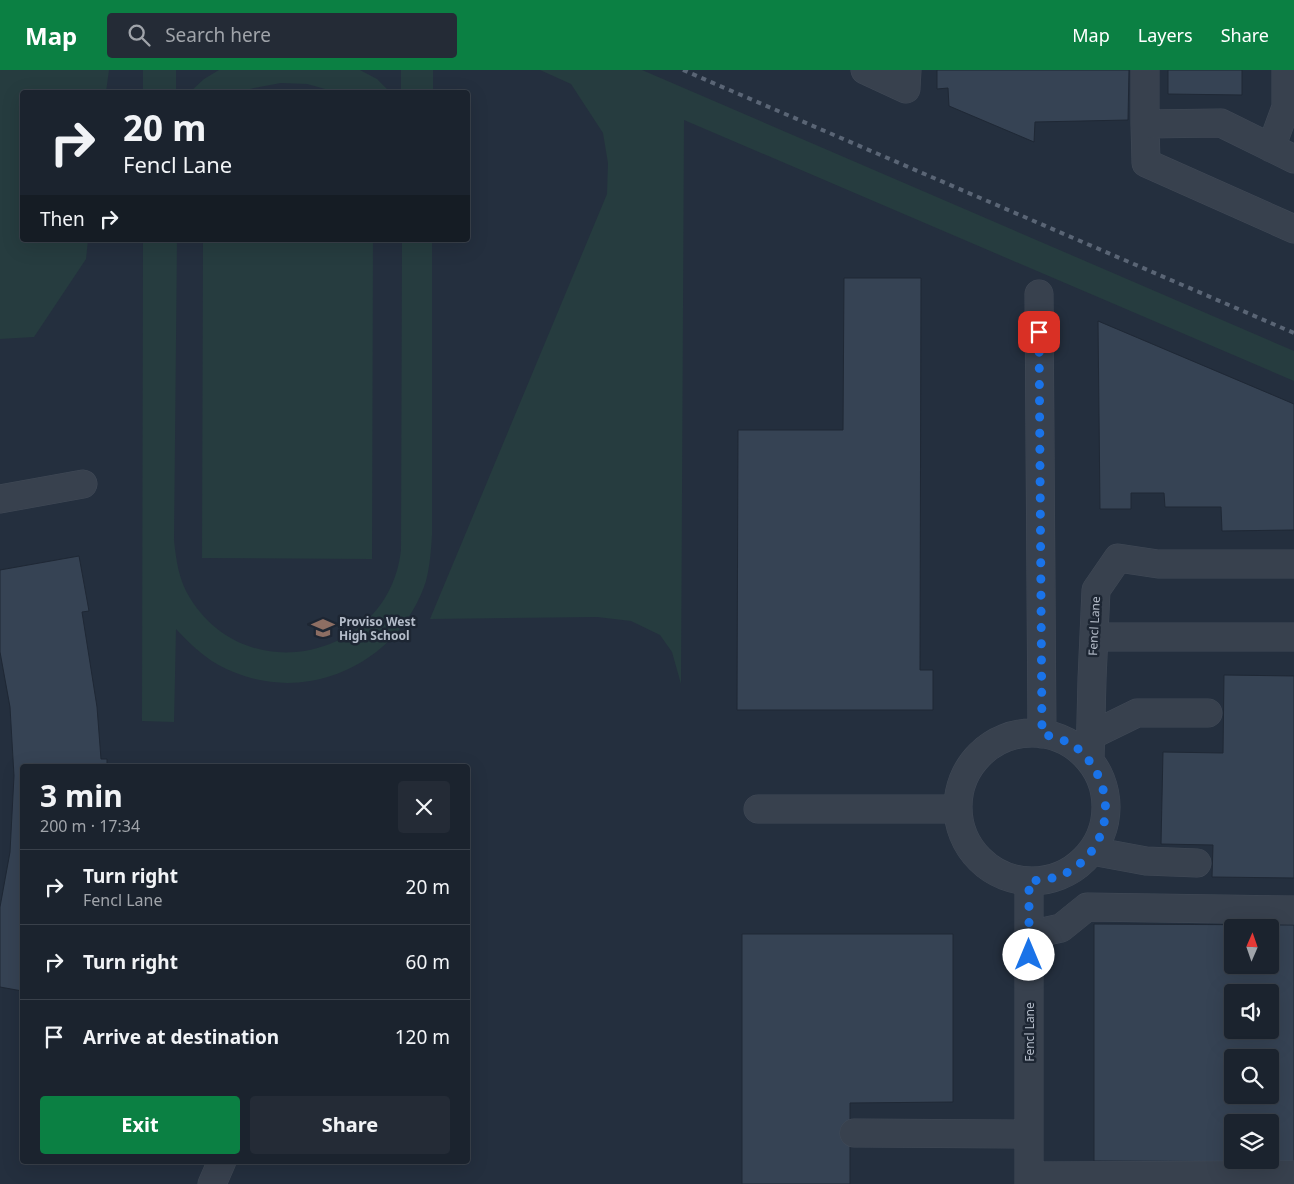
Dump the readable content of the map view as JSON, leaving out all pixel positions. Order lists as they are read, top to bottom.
{
  "streets": {
    "street": ["Fencl Lane"]
  },
  "places": {
    "school or university": ["Proviso West High School"]
  },
  "north": "top",
  "page": {
    "header": "Map",
    "search": "Search here",
    "nav": ["Map", "Layers", "Share"],
    "turn": ["20 m", "Fencl Lane"],
    "then": "Then",
    "heading": ["3 min", "200 m · 17:34"],
    "list": [
      {
        "name": "Turn right",
        "note": "Fencl Lane",
        "value": "20 m"
      },
      {
        "name": "Turn right",
        "value": "60 m"
      },
      {
        "name": "Arrive at destination",
        "value": "120 m"
      }
    ],
    "buttons": ["Exit", "Share"]
  }
}
